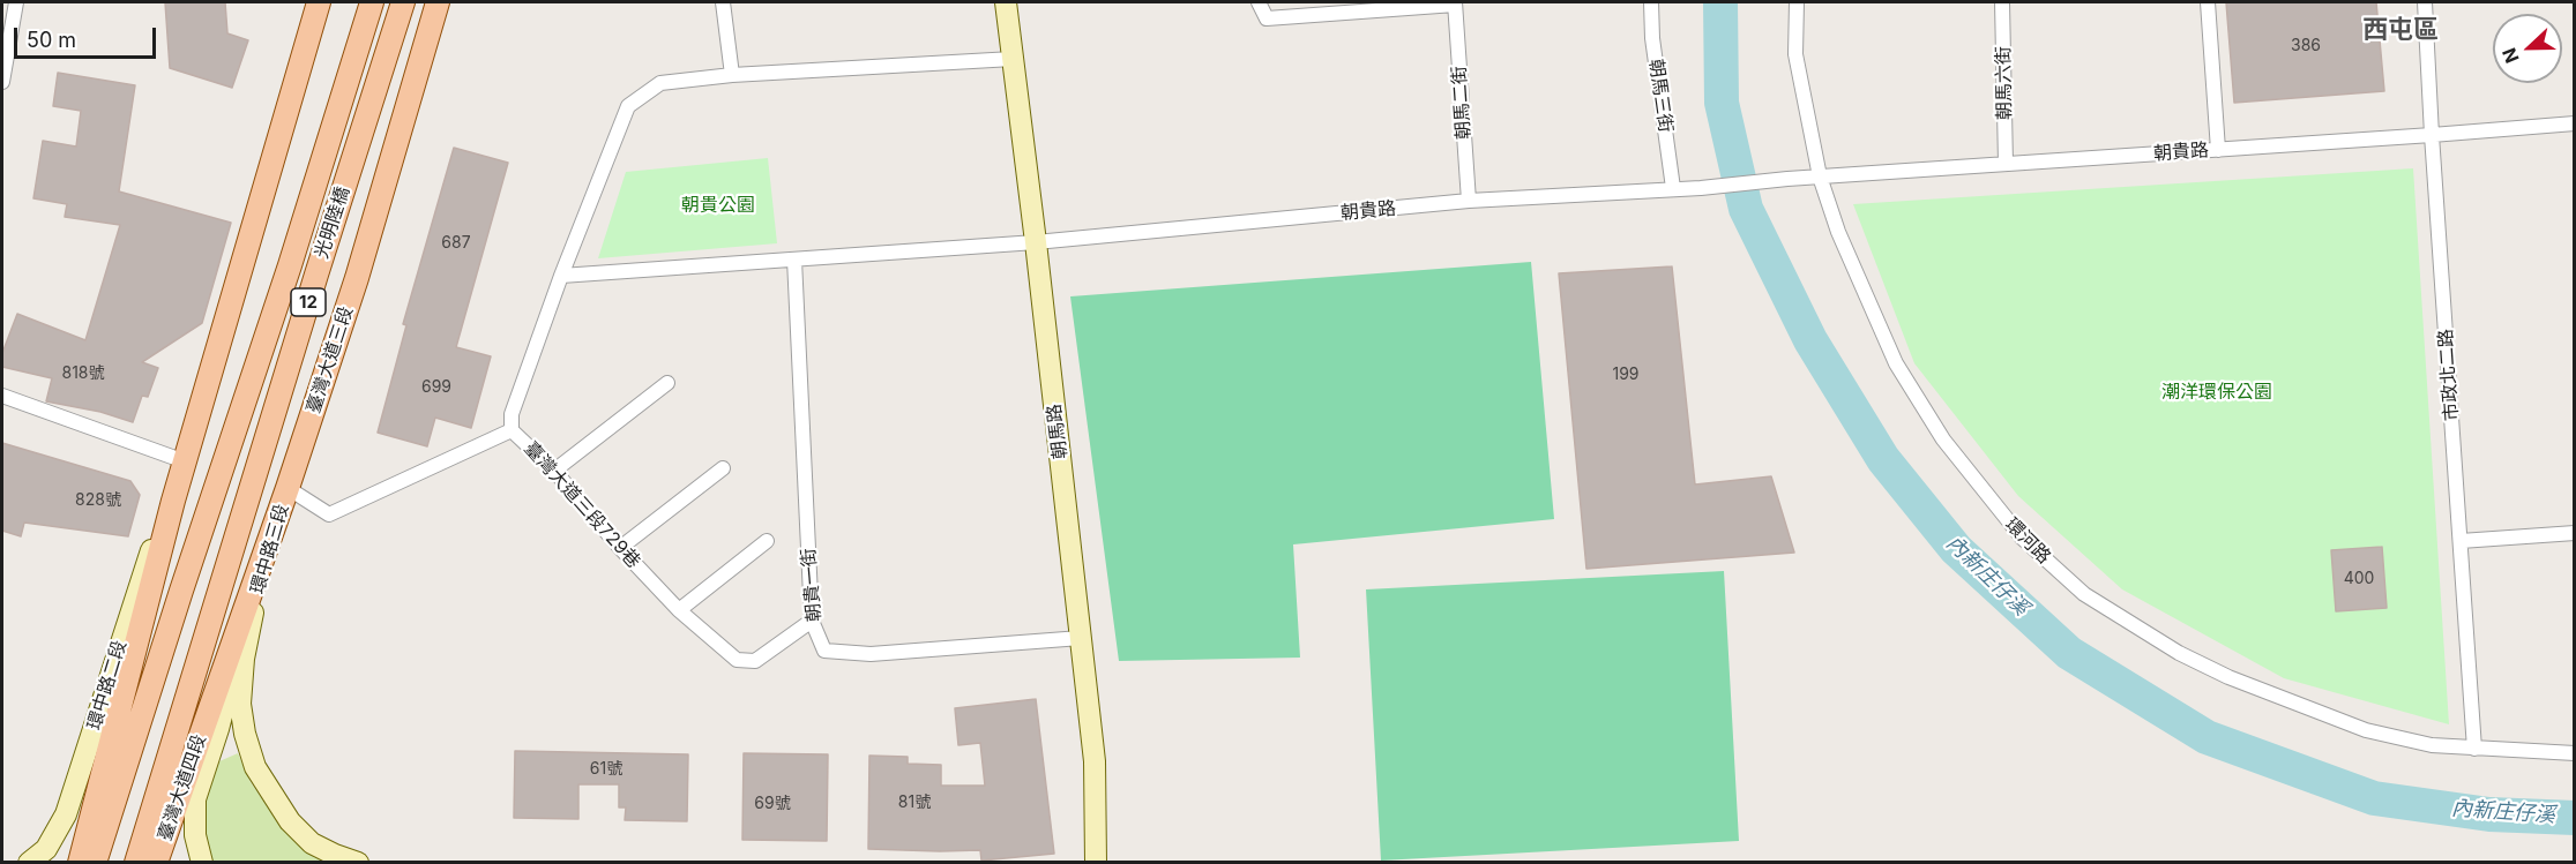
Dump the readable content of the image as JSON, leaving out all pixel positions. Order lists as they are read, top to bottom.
{
  "streets": {
    "main road": [
      "光明陸橋",
      "12",
      "臺灣大道三段",
      "臺灣大道四段"
    ],
    "street": [
      "朝馬六街",
      "朝馬三街",
      "朝馬二街",
      "朝貴路",
      "市政北二路",
      "朝馬路",
      "臺灣大道三段729巷",
      "環河路",
      "環中路三段",
      "朝貴一街",
      "環中路二段"
    ]
  },
  "crossings": [
    ["朝馬六街", "朝貴路"],
    ["朝馬三街", "朝貴路"],
    ["朝馬二街", "朝貴路"],
    ["朝貴路", "市政北二路"],
    ["朝貴路", "朝馬路"],
    ["朝貴路", "環河路"],
    ["光明陸橋", "12"],
    ["光明陸橋", "臺灣大道四段"],
    ["12", "環中路二段"],
    ["臺灣大道三段", "臺灣大道三段729巷"],
    ["臺灣大道三段", "環中路三段"],
    ["臺灣大道三段", "臺灣大道四段"],
    ["市政北二路", "環河路"],
    ["朝馬路", "朝貴一街"],
    ["臺灣大道三段729巷", "環中路三段"],
    ["臺灣大道三段729巷", "朝貴一街"]
  ],
  "districts": ["西屯區"],
  "water": ["內新庄仔溪"],
  "parks": ["朝貴公園", "潮洋環保公園"],
  "house_numbers": [
    "386",
    "687",
    "818號",
    "199",
    "699",
    "828號",
    "400",
    "61號",
    "81號",
    "69號"
  ],
  "scale_bar": "50 m",
  "north": "left"
}
